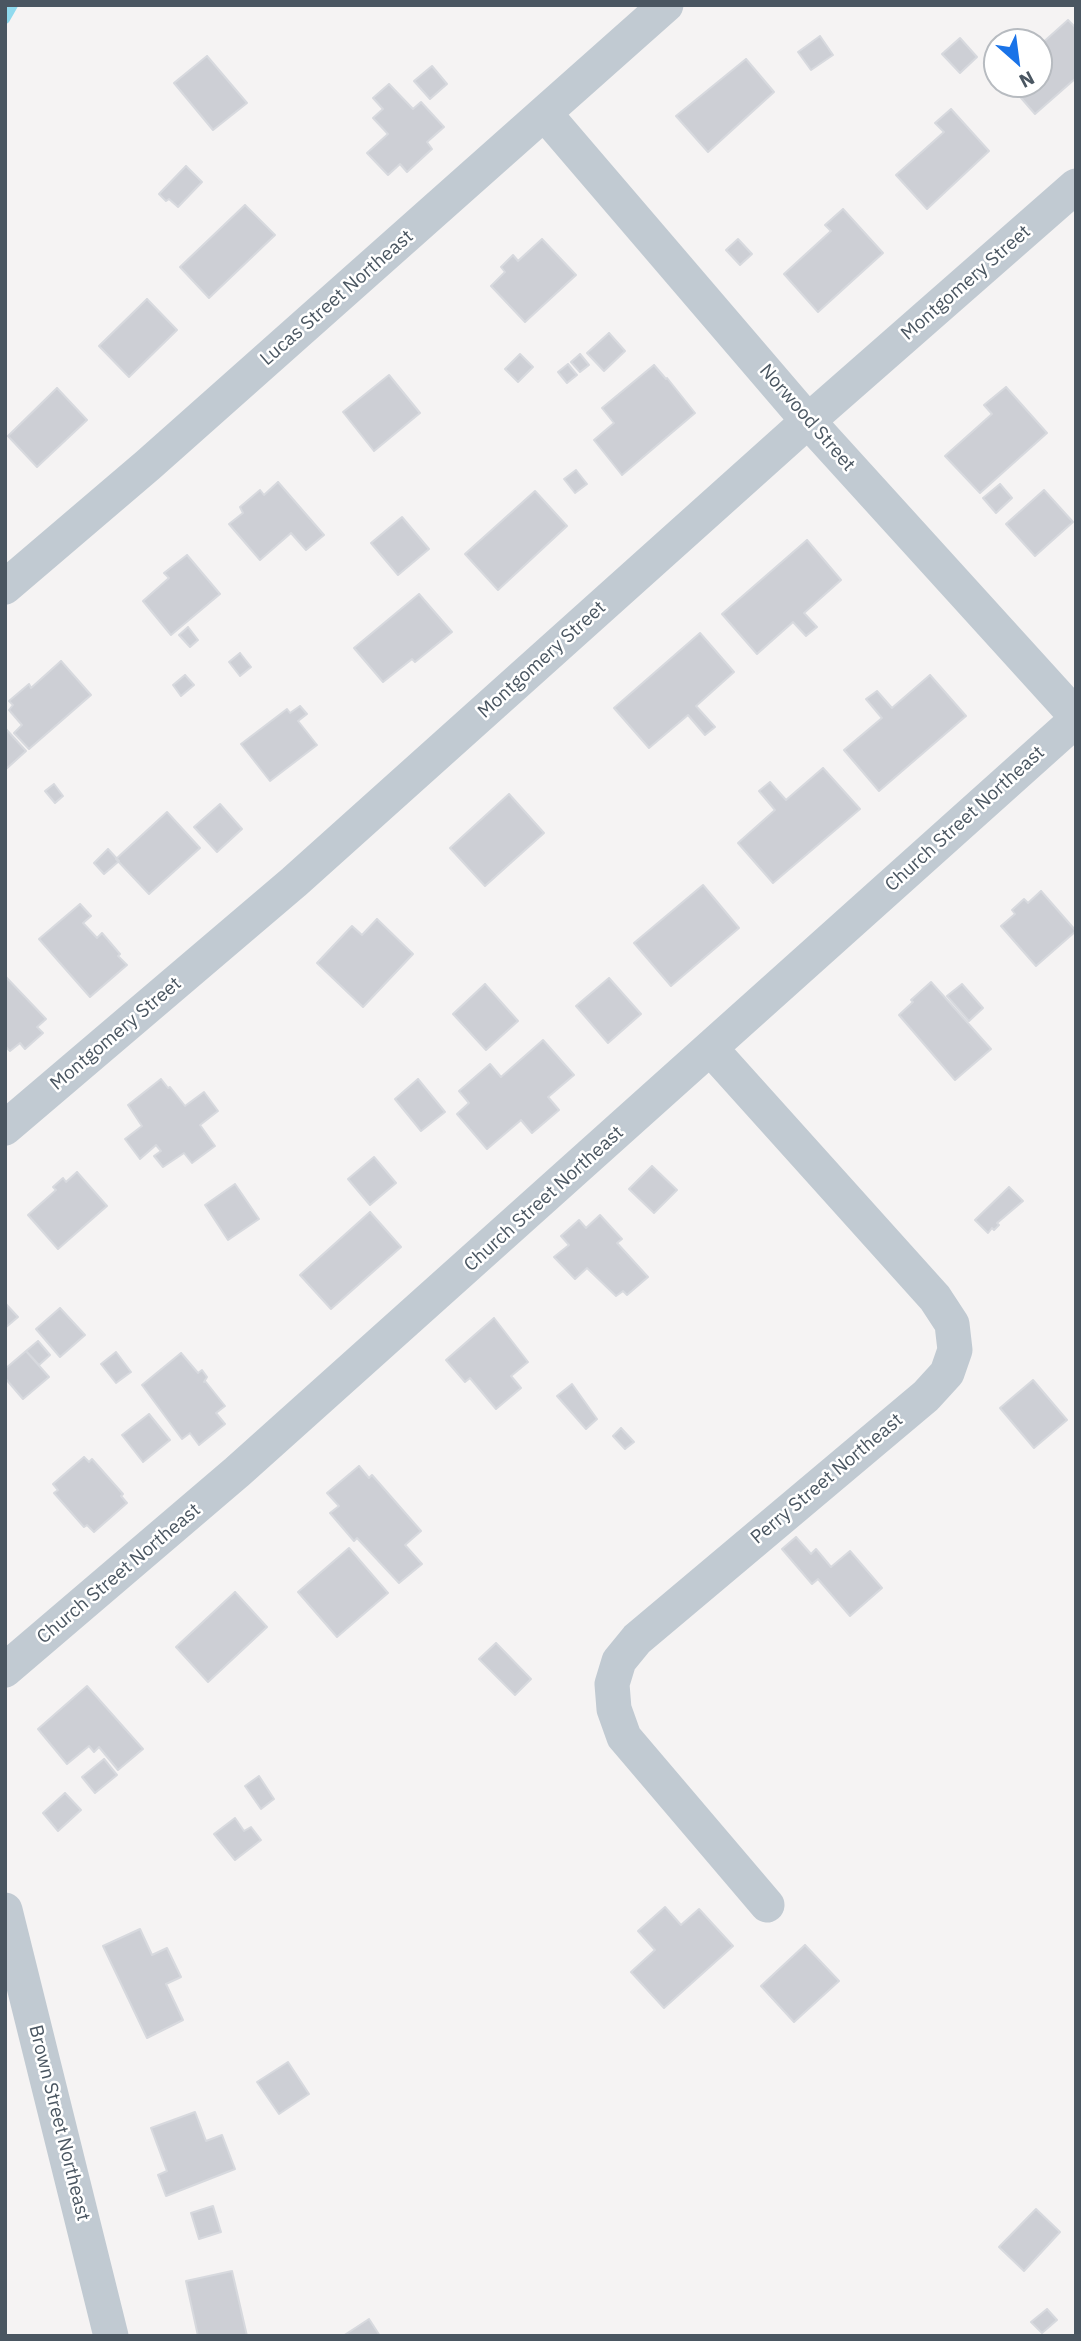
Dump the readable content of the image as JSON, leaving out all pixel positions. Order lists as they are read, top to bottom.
{
  "streets": {
    "street": [
      "Montgomery Street",
      "Lucas Street Northeast",
      "Norwood Street",
      "Church Street Northeast",
      "Perry Street Northeast",
      "Brown Street Northeast"
    ]
  },
  "crossings": [
    ["Montgomery Street", "Norwood Street"],
    ["Lucas Street Northeast", "Norwood Street"],
    ["Norwood Street", "Church Street Northeast"],
    ["Church Street Northeast", "Perry Street Northeast"]
  ],
  "north": "bottom right"
}
